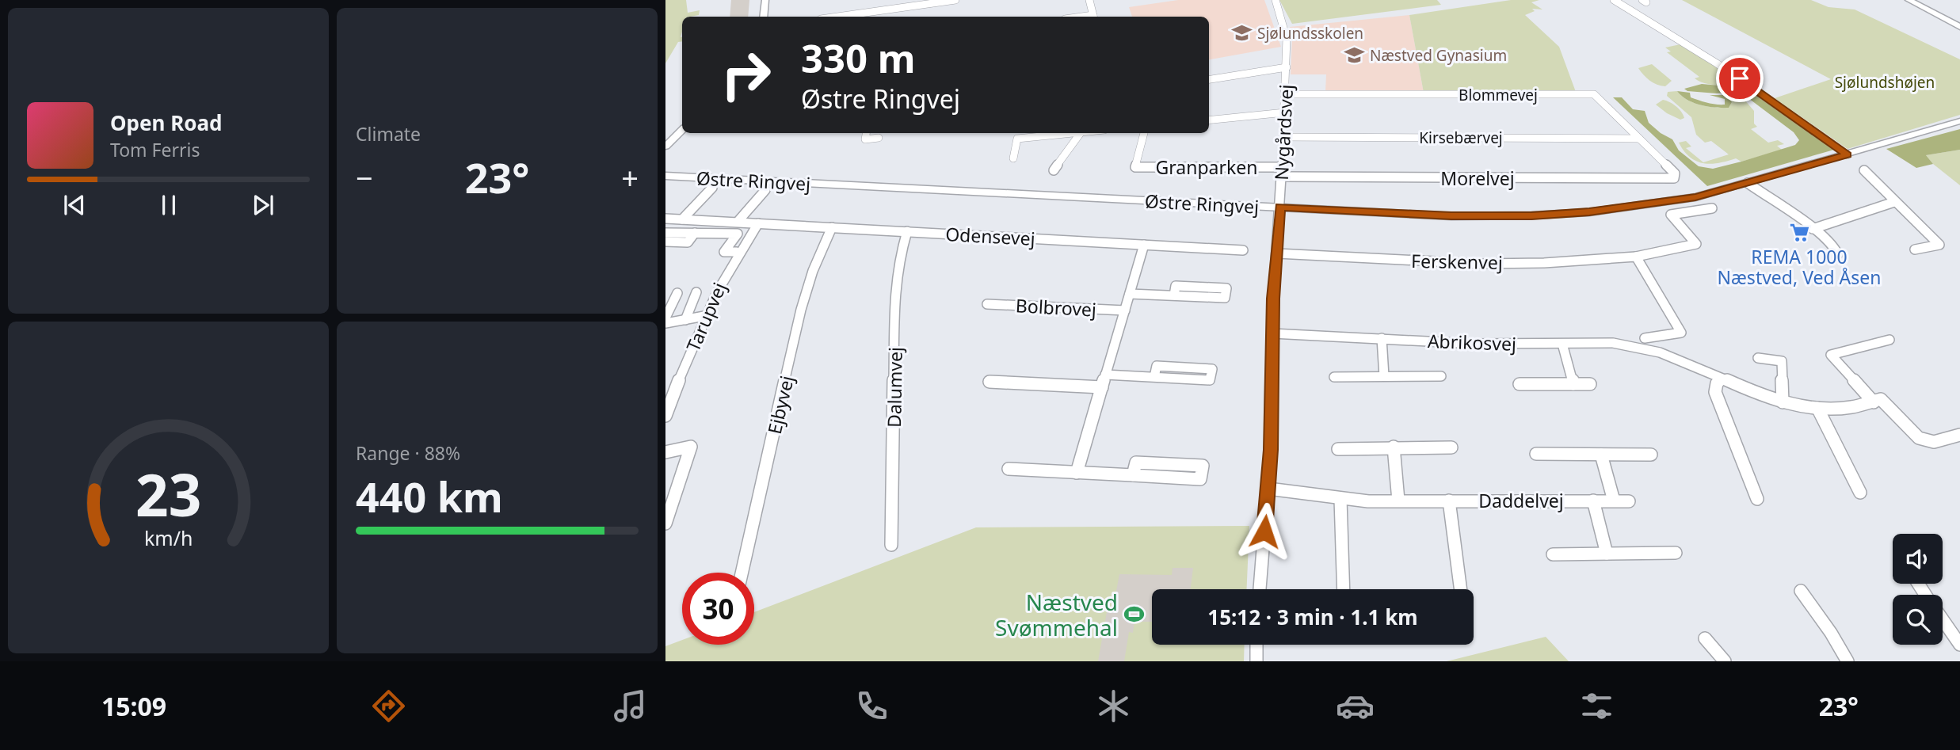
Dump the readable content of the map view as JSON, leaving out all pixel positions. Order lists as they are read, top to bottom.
{
  "streets": {
    "street": [
      "Blommevej",
      "Nygårdsvej",
      "Kirsebærvej",
      "Granparken",
      "Morelvej",
      "Østre Ringvej",
      "Odensevej",
      "Ferskenvej",
      "Bolbrovej",
      "Tarupvej",
      "Abrikosvej",
      "Dalumvej",
      "Ejbyvej",
      "Daddelvej"
    ]
  },
  "crossings": [
    ["Blommevej", "Nygårdsvej"],
    ["Blommevej", "Kirsebærvej"],
    ["Blommevej", "Morelvej"],
    ["Nygårdsvej", "Kirsebærvej"],
    ["Nygårdsvej", "Granparken"],
    ["Nygårdsvej", "Morelvej"],
    ["Nygårdsvej", "Østre Ringvej"],
    ["Nygårdsvej", "Ferskenvej"],
    ["Nygårdsvej", "Abrikosvej"],
    ["Nygårdsvej", "Daddelvej"],
    ["Odensevej", "Bolbrovej"],
    ["Odensevej", "Tarupvej"],
    ["Odensevej", "Dalumvej"],
    ["Odensevej", "Ejbyvej"]
  ],
  "parks": ["Sjølundshøjen"],
  "places": {
    "school or university": ["Sjølundsskolen", "Næstved Gynasium"],
    "supermarket": ["REMA 1000 Næstved, Ved Åsen"],
    "sports": ["Næstved Svømmehal"]
  },
  "page": {
    "tile": [
      "Climate",
      ["Range · 88%", "440 km"]
    ],
    "turn": ["330 m", "Østre Ringvej"],
    "song": ["Open Road", "Tom Ferris"],
    "heat": ["−", "23°", "+"],
    "limit": "30",
    "trip": "15:12 · 3 min · 1.1 km",
    "tabs": ["15:09", "23°"],
    "gauge": ["23", "km/h"]
  }
}
